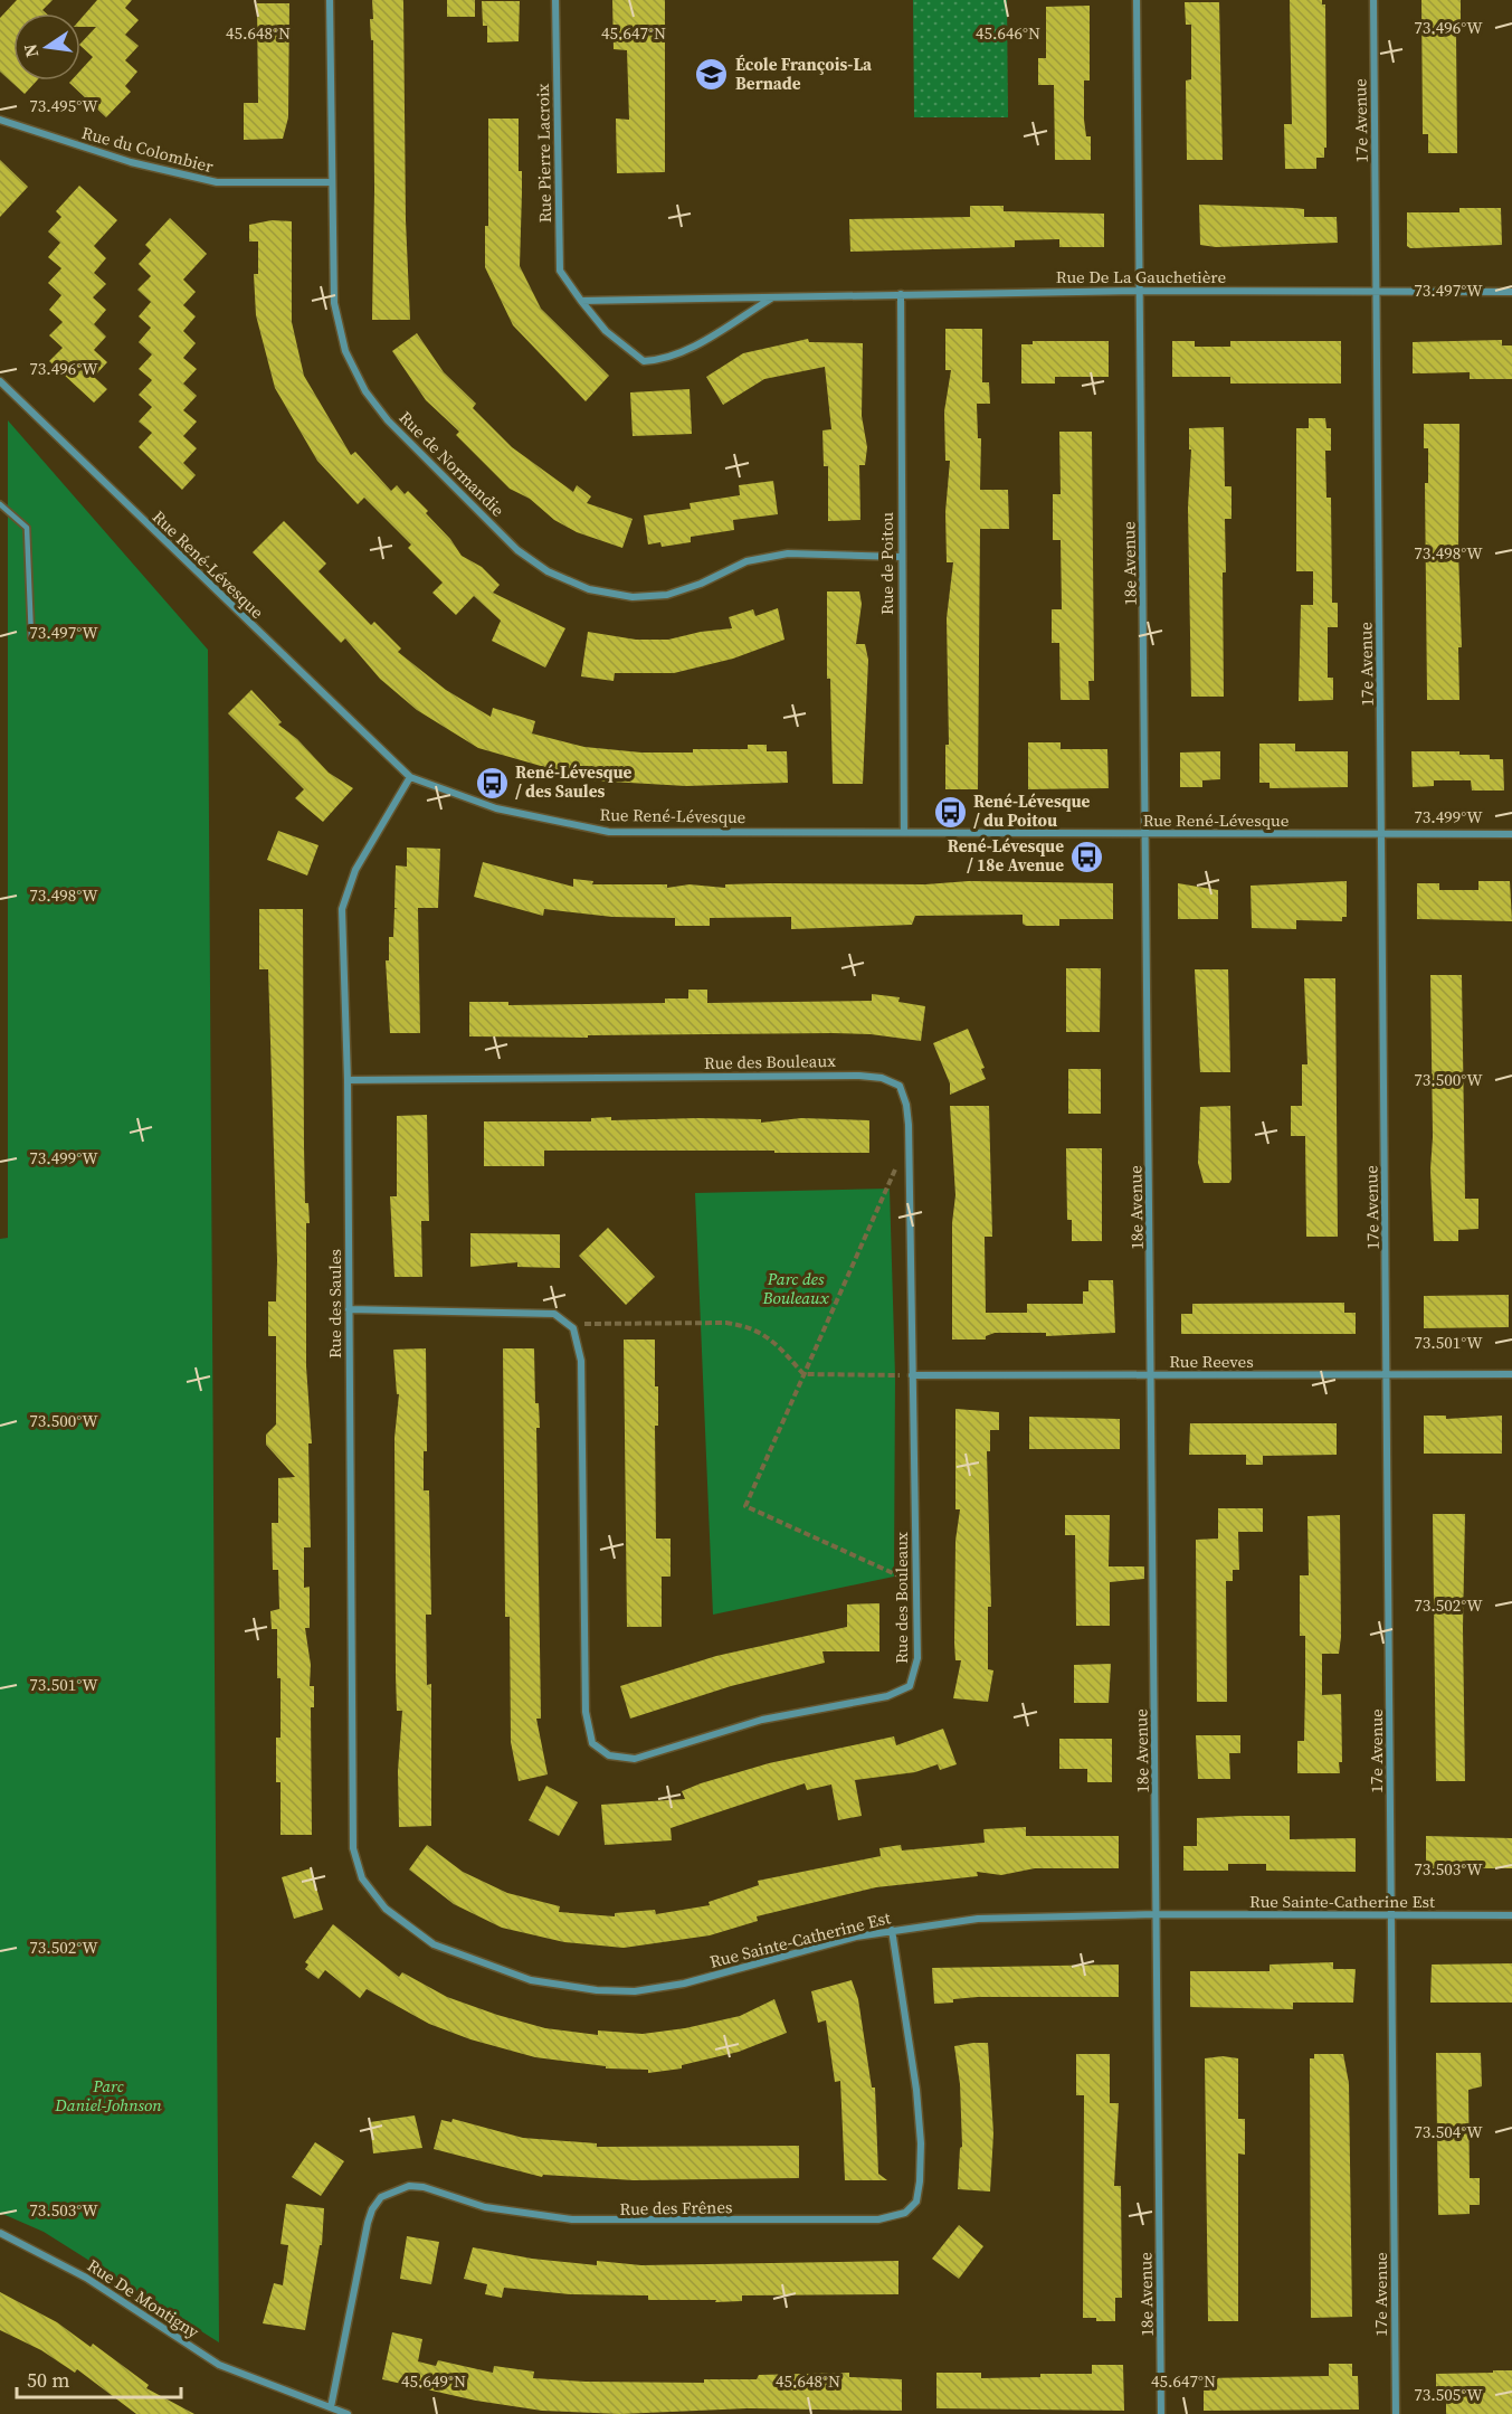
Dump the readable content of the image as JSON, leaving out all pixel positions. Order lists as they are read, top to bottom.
{
  "streets": {
    "street": [
      "17e Avenue",
      "Rue du Colombier",
      "Rue Pierre Lacroix",
      "Rue De La Gauchetière",
      "Rue de Normandie",
      "Rue de Poitou",
      "18e Avenue",
      "Rue René-Lévesque",
      "Rue des Bouleaux",
      "Rue des Saules",
      "Rue Reeves",
      "Rue Sainte-Catherine Est",
      "Rue des Frênes",
      "Rue De Montigny"
    ]
  },
  "crossings": [
    ["17e Avenue", "Rue De La Gauchetière"],
    ["17e Avenue", "Rue René-Lévesque"],
    ["17e Avenue", "Rue Reeves"],
    ["17e Avenue", "Rue Sainte-Catherine Est"],
    ["Rue du Colombier", "Rue de Normandie"],
    ["Rue Pierre Lacroix", "Rue De La Gauchetière"],
    ["Rue De La Gauchetière", "Rue de Poitou"],
    ["Rue De La Gauchetière", "18e Avenue"],
    ["Rue de Normandie", "Rue de Poitou"],
    ["Rue de Poitou", "Rue René-Lévesque"],
    ["18e Avenue", "Rue René-Lévesque"],
    ["18e Avenue", "Rue Reeves"],
    ["18e Avenue", "Rue Sainte-Catherine Est"],
    ["Rue René-Lévesque", "Rue des Saules"],
    ["Rue des Bouleaux", "Rue des Saules"],
    ["Rue des Bouleaux", "Rue Reeves"],
    ["Rue des Saules", "Rue Sainte-Catherine Est"],
    ["Rue Sainte-Catherine Est", "Rue des Frênes"],
    ["Rue des Frênes", "Rue De Montigny"]
  ],
  "parks": ["Parc des Bouleaux", "Parc Daniel-Johnson"],
  "places": {
    "school or university": ["École François-La Bernade"],
    "bus stop": ["René-Lévesque / des Saules", "René-Lévesque / du Poitou", "René-Lévesque / 18e Avenue"]
  },
  "scale_bar": "50 m",
  "north": "left",
  "coordinates": [
    "73.496°W",
    "45.648°N",
    "45.647°N",
    "45.646°N",
    "73.495°W",
    "73.497°W",
    "73.498°W",
    "73.499°W",
    "73.500°W",
    "73.501°W",
    "73.502°W",
    "73.503°W",
    "73.504°W",
    "45.649°N",
    "73.505°W"
  ]
}
